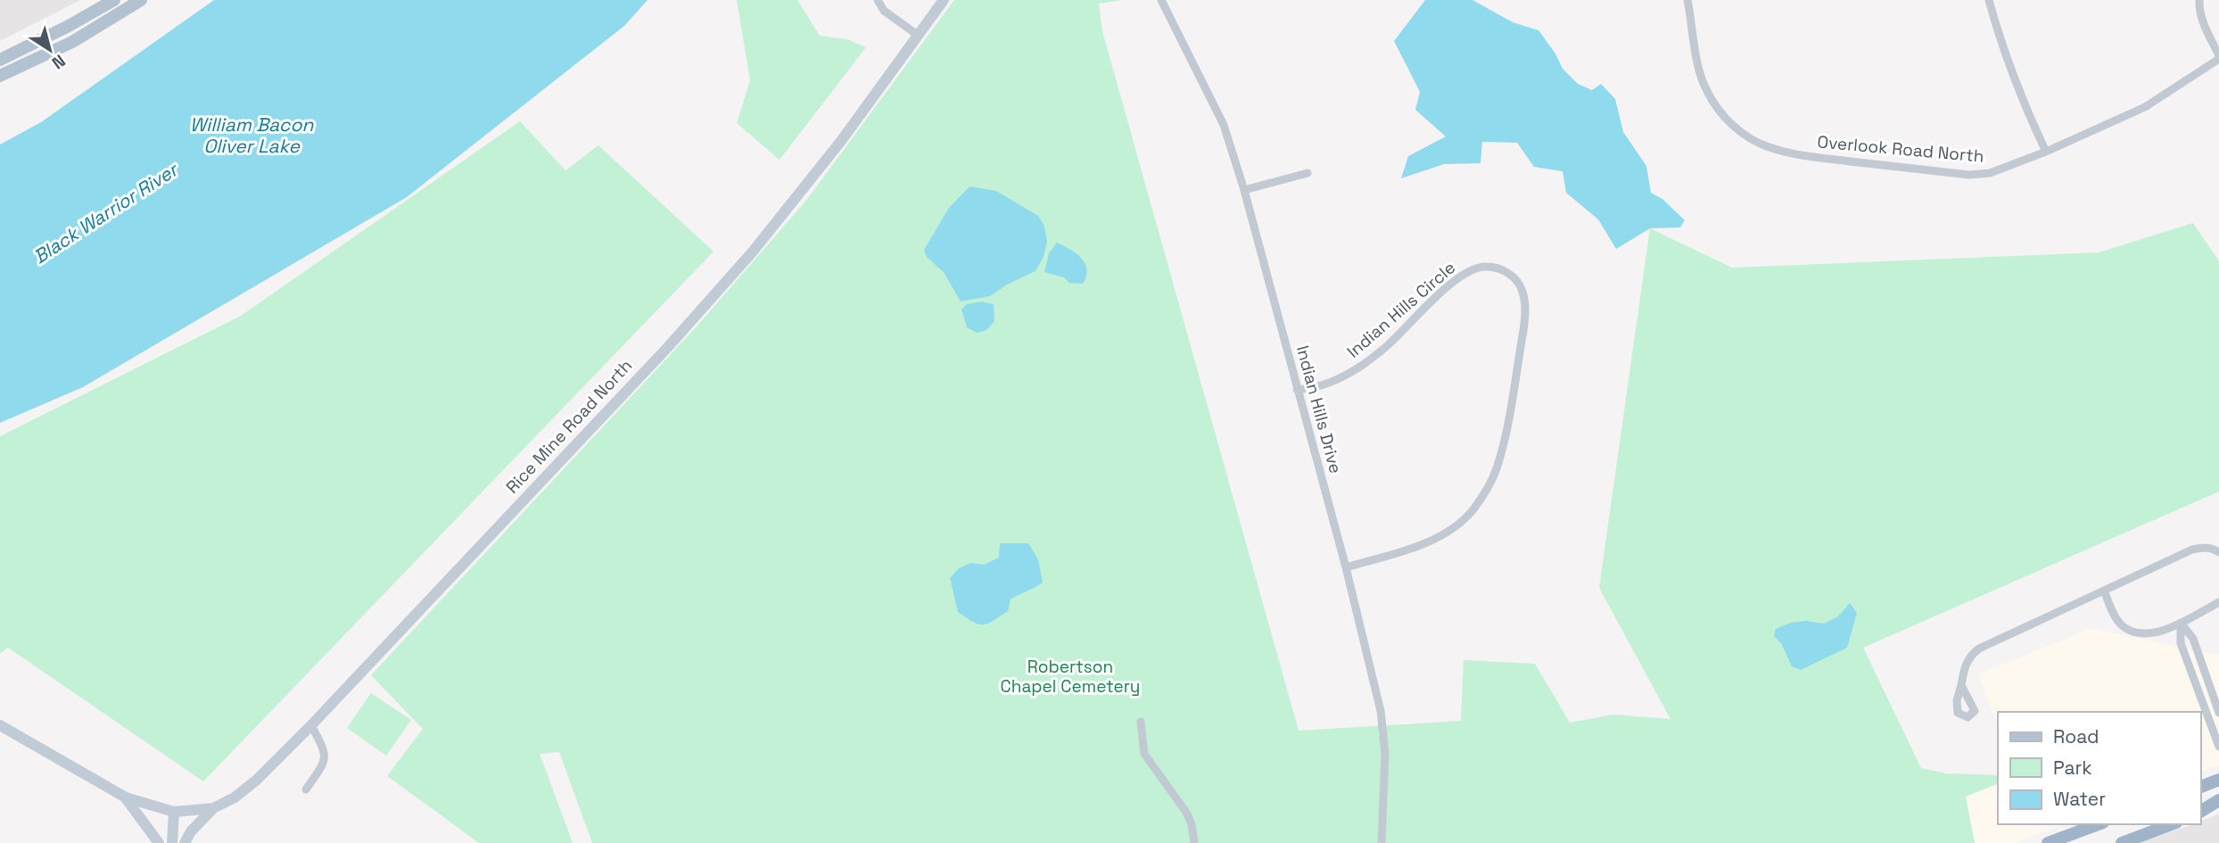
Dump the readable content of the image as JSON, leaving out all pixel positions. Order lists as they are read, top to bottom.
{
  "streets": {
    "main road": ["Rice Mine Road North"],
    "street": ["Overlook Road North", "Indian Hills Circle", "Indian Hills Drive"]
  },
  "crossings": [
    ["Indian Hills Circle", "Indian Hills Drive"]
  ],
  "water": ["William Bacon Oliver Lake", "Black Warrior River"],
  "parks": ["Robertson Chapel Cemetery"],
  "legend": ["Road", "Park", "Water"],
  "north": "bottom right"
}
